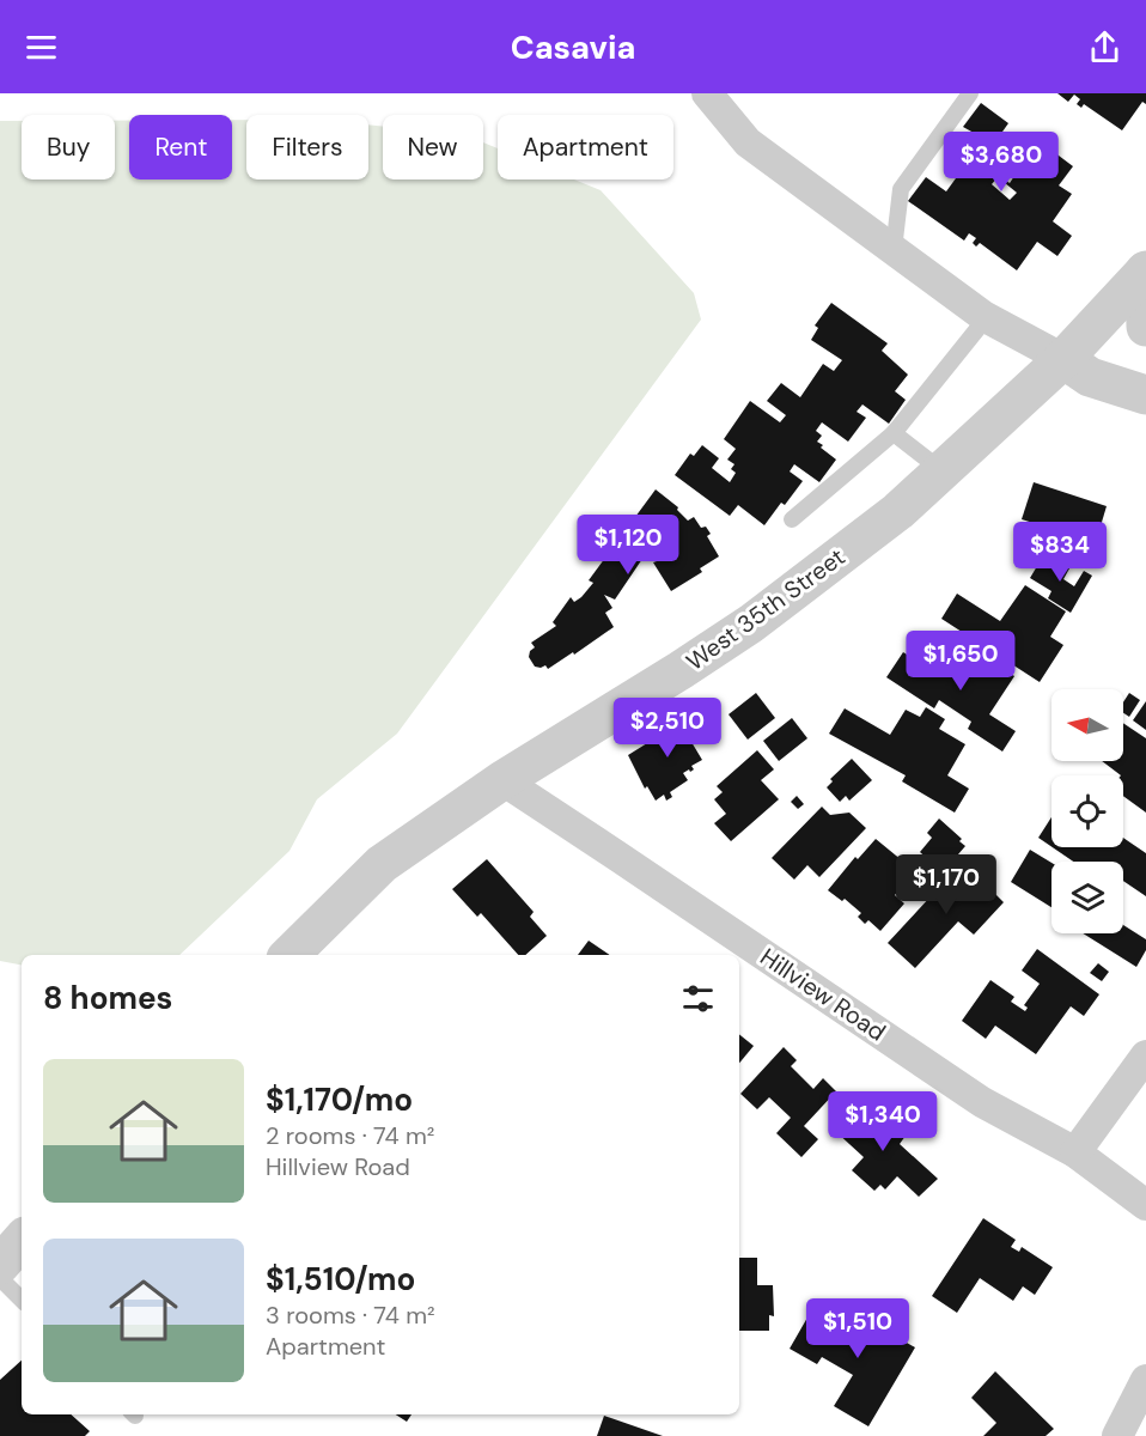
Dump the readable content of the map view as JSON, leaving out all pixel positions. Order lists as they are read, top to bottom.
{
  "streets": {
    "street": ["West 35th Street", "Hillview Road"]
  },
  "crossings": [
    ["West 35th Street", "Hillview Road"]
  ],
  "north": "left",
  "page": {
    "header": "Casavia",
    "chip": [
      "Buy",
      "Rent",
      "Filters",
      "New",
      "Apartment"
    ],
    "price": [
      "$3,680",
      "$1,120",
      "$834",
      "$1,650",
      "$2,510",
      "$1,170",
      "$1,340",
      "$1,510"
    ],
    "heading": "8 homes",
    "list": [
      {
        "name": "$1,170/mo",
        "note": "2 rooms · 74 m² · Hillview Road"
      },
      {
        "name": "$1,510/mo",
        "note": "3 rooms · 74 m² · Apartment"
      }
    ]
  }
}
